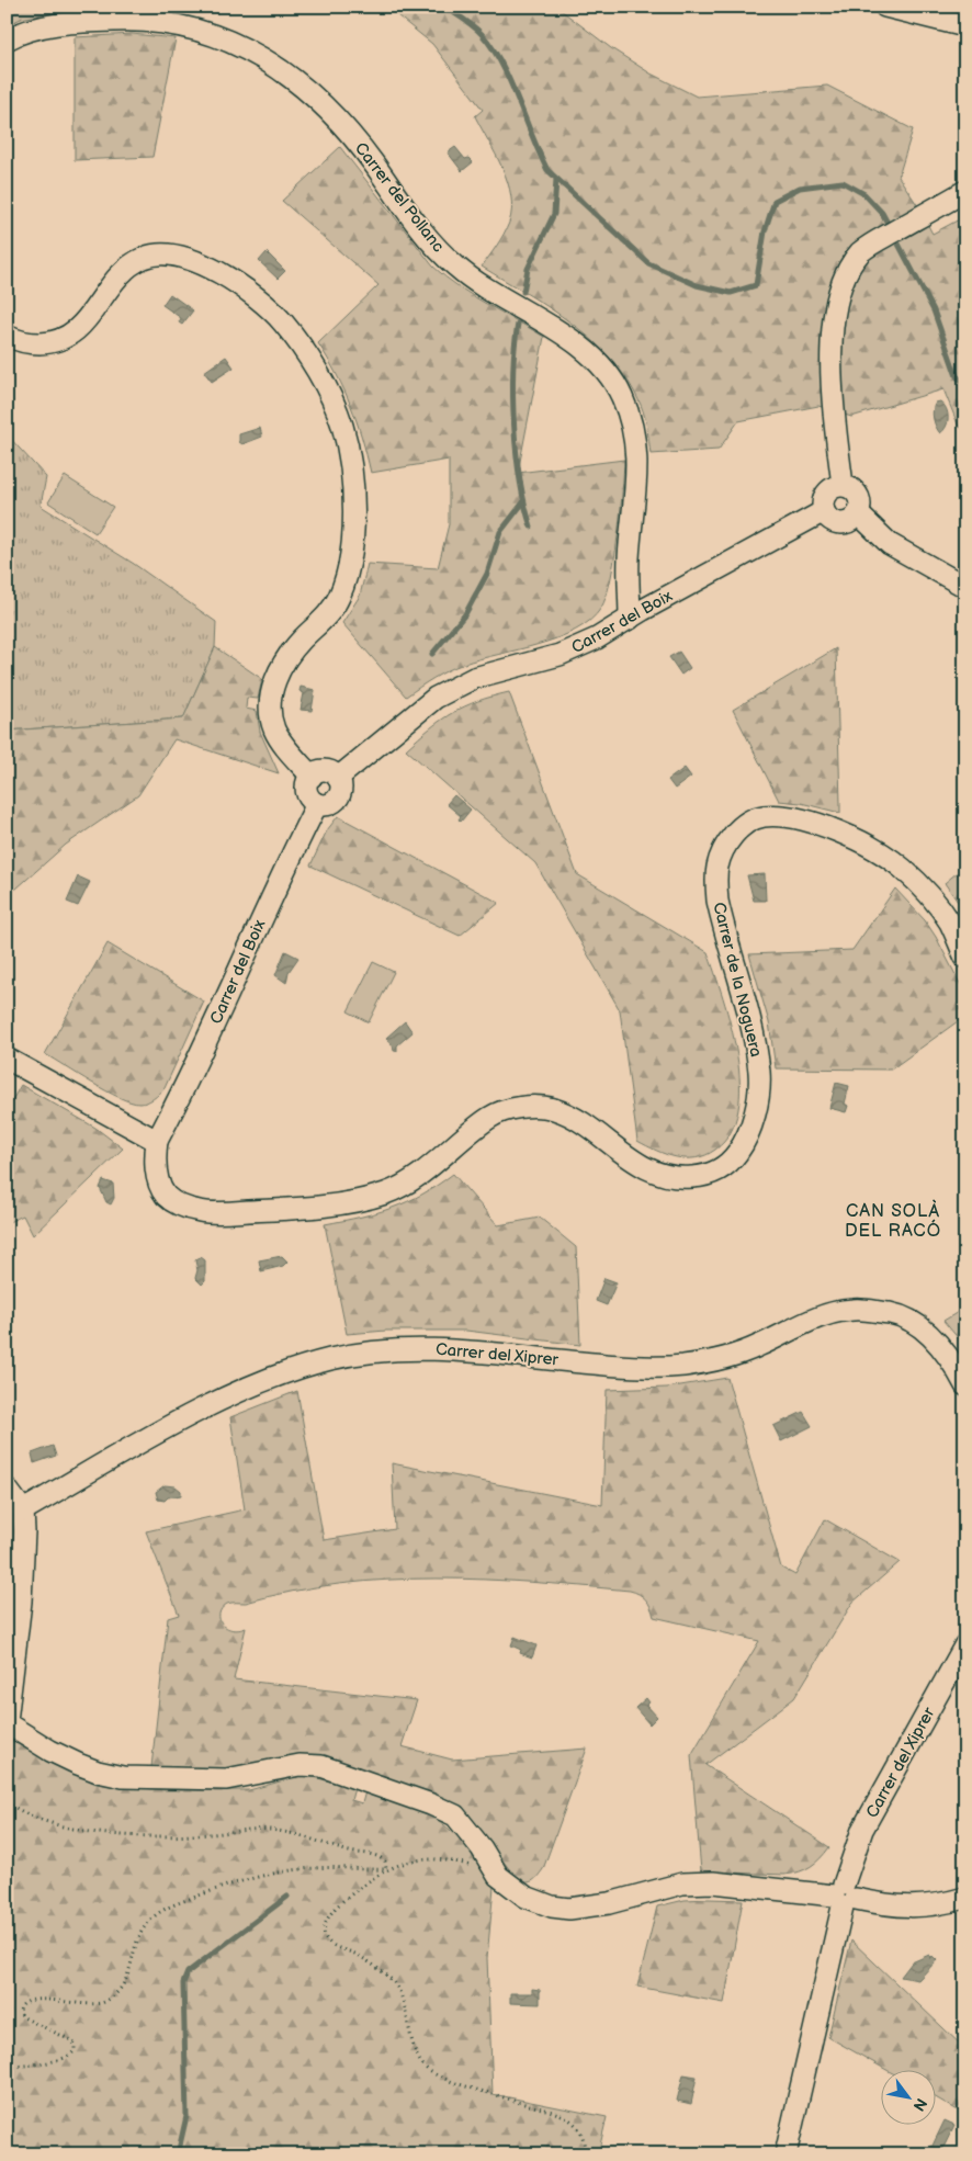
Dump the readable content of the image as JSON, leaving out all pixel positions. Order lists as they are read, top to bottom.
{
  "streets": {
    "street": [
      "Carrer del Pollanc",
      "Carrer del Boix",
      "Carrer de la Noguera",
      "Carrer del Xiprer"
    ]
  },
  "crossings": [
    ["Carrer del Pollanc", "Carrer del Boix"],
    ["Carrer del Boix", "Carrer de la Noguera"]
  ],
  "districts": ["CAN SOLÀ DEL RACÓ"],
  "north": "bottom right"
}
